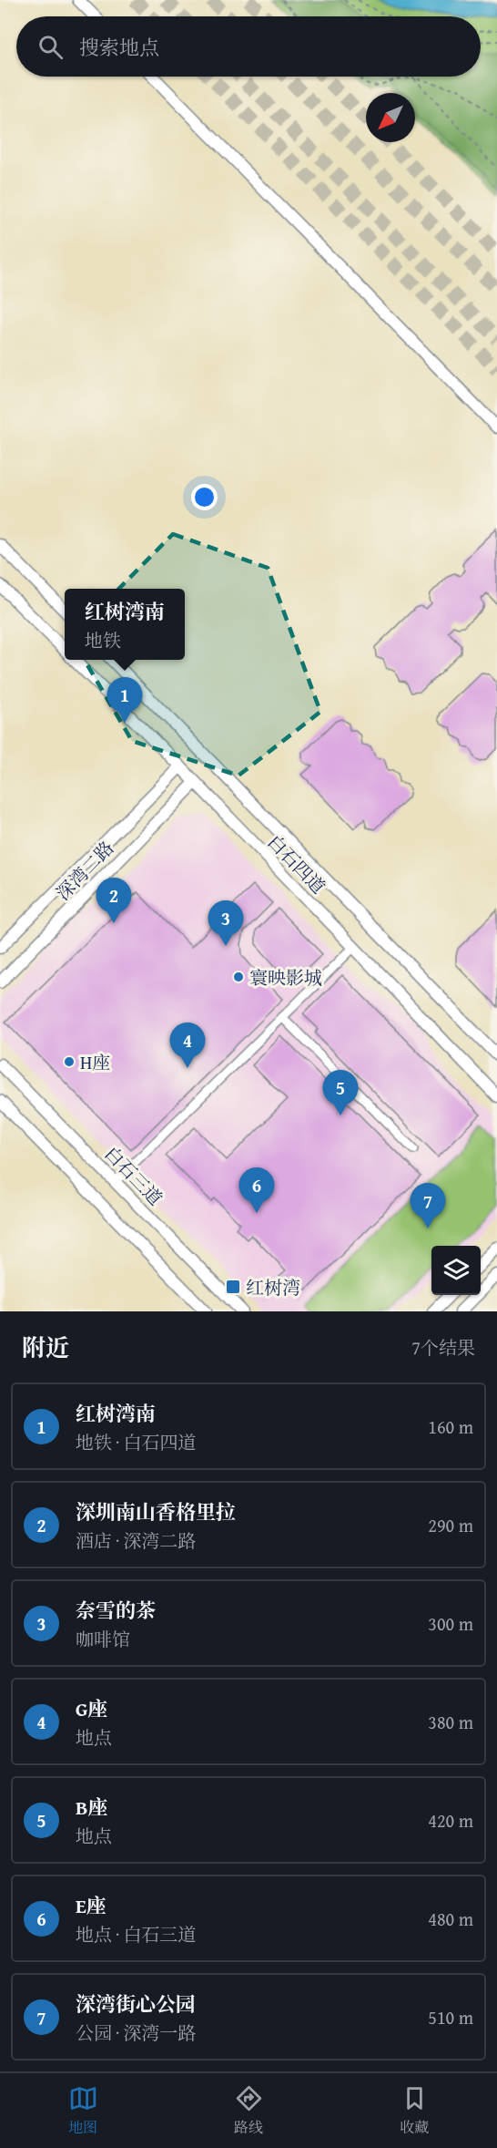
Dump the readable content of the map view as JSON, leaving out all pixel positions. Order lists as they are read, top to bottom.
{
  "streets": {
    "street": ["白石四道", "深湾二路", "白石三道"]
  },
  "crossings": [
    ["白石四道", "深湾二路"]
  ],
  "places": {
    "other": ["寰映影城", "H座"],
    "transit": ["红树湾"]
  },
  "north": "bottom left",
  "page": {
    "search": "搜索地点",
    "popup": ["红树湾南", "地铁"],
    "pins": [
      "1",
      "2",
      "3",
      "4",
      "5",
      "6",
      "7"
    ],
    "heading": ["附近", "7个结果"],
    "list": [
      {
        "mark": "1",
        "name": "红树湾南",
        "note": "地铁 · 白石四道",
        "value": "160 m"
      },
      {
        "mark": "2",
        "name": "深圳南山香格里拉",
        "note": "酒店 · 深湾二路",
        "value": "290 m"
      },
      {
        "mark": "3",
        "name": "奈雪的茶",
        "note": "咖啡馆",
        "value": "300 m"
      },
      {
        "mark": "4",
        "name": "G座",
        "note": "地点",
        "value": "380 m"
      },
      {
        "mark": "5",
        "name": "B座",
        "note": "地点",
        "value": "420 m"
      },
      {
        "mark": "6",
        "name": "E座",
        "note": "地点 · 白石三道",
        "value": "480 m"
      },
      {
        "mark": "7",
        "name": "深湾街心公园",
        "note": "公园 · 深湾一路",
        "value": "510 m"
      }
    ],
    "nav": ["地图", "路线", "收藏"]
  }
}
